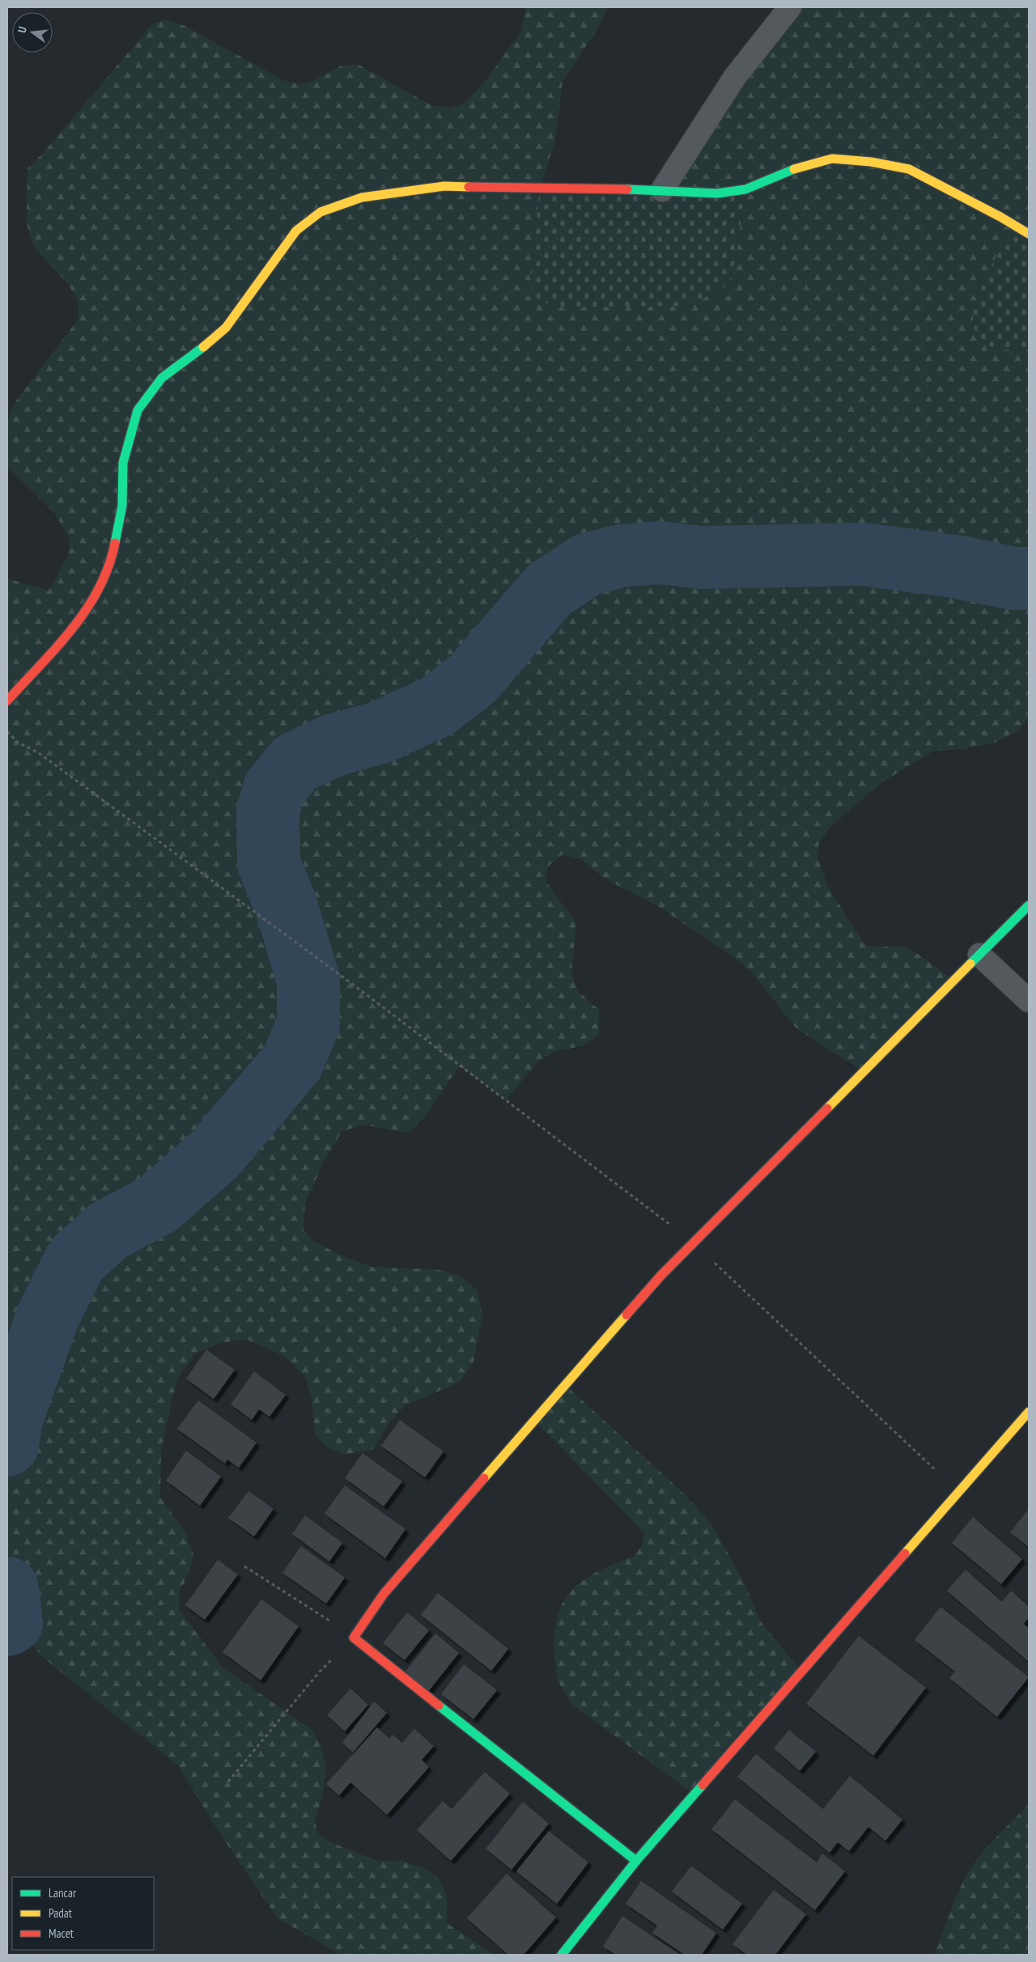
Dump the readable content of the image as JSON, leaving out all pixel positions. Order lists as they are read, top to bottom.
{
  "legend": ["Lancar", "Padat", "Macet"],
  "north": "left"
}
